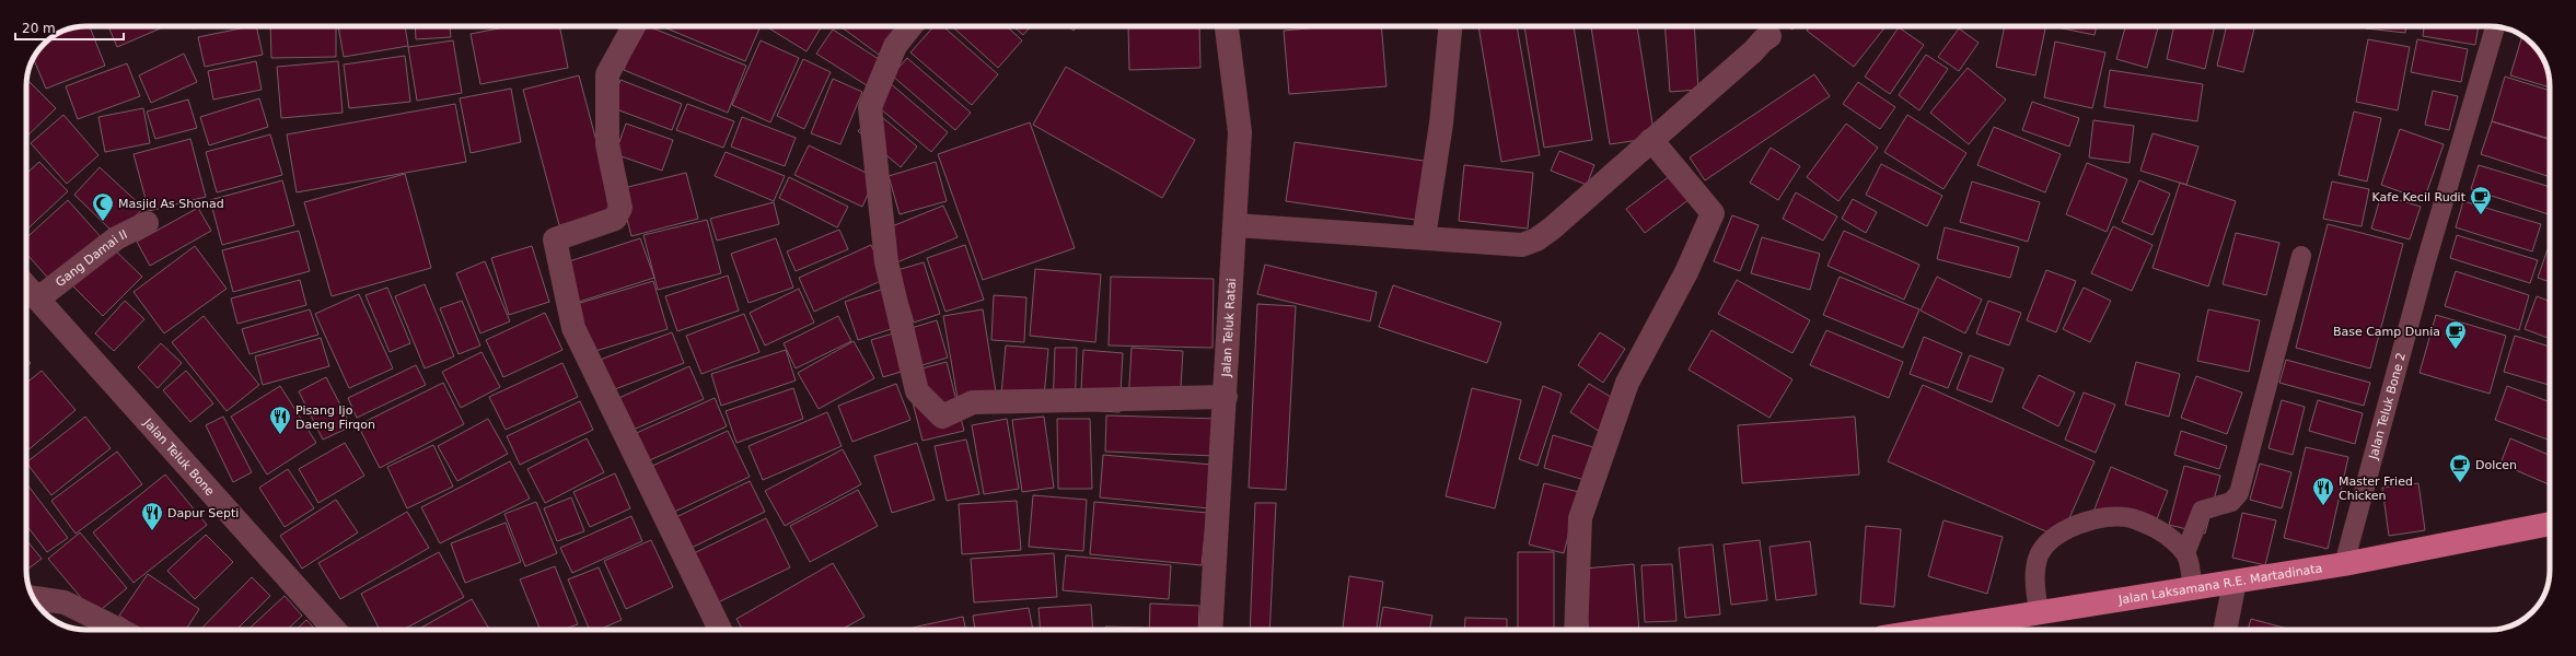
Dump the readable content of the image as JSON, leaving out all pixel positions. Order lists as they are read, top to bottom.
{
  "streets": {
    "main road": ["Jalan Laksamana R.E. Martadinata"],
    "street": ["Gang Damai II", "Jalan Teluk Ratai", "Jalan Teluk Bone"],
    "lane": ["Jalan Teluk Bone 2"]
  },
  "crossings": [
    ["Gang Damai II", "Jalan Teluk Bone"],
    ["Jalan Teluk Bone 2", "Jalan Laksamana R.E. Martadinata"]
  ],
  "places": {
    "cafe": ["Kafe Kecil Rudit", "Base Camp Dunia", "Dolcen"],
    "mosque": ["Masjid As Shonad"],
    "restaurant": ["Pisang Ijo Daeng Firqon", "Master Fried Chicken", "Dapur Septi"]
  },
  "scale_bar": "20 m"
}
